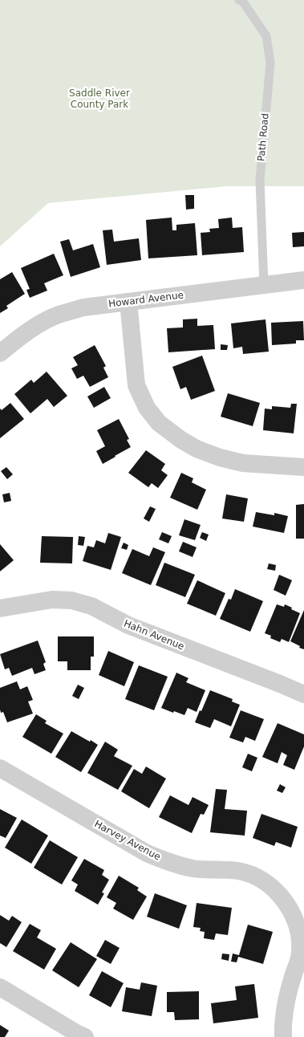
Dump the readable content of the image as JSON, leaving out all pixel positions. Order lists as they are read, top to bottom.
{
  "streets": {
    "street": ["Howard Avenue", "Hahn Avenue", "Harvey Avenue"],
    "lane": ["Path Road"]
  },
  "crossings": [
    ["Path Road", "Howard Avenue"]
  ],
  "parks": ["Saddle River County Park"]
}
